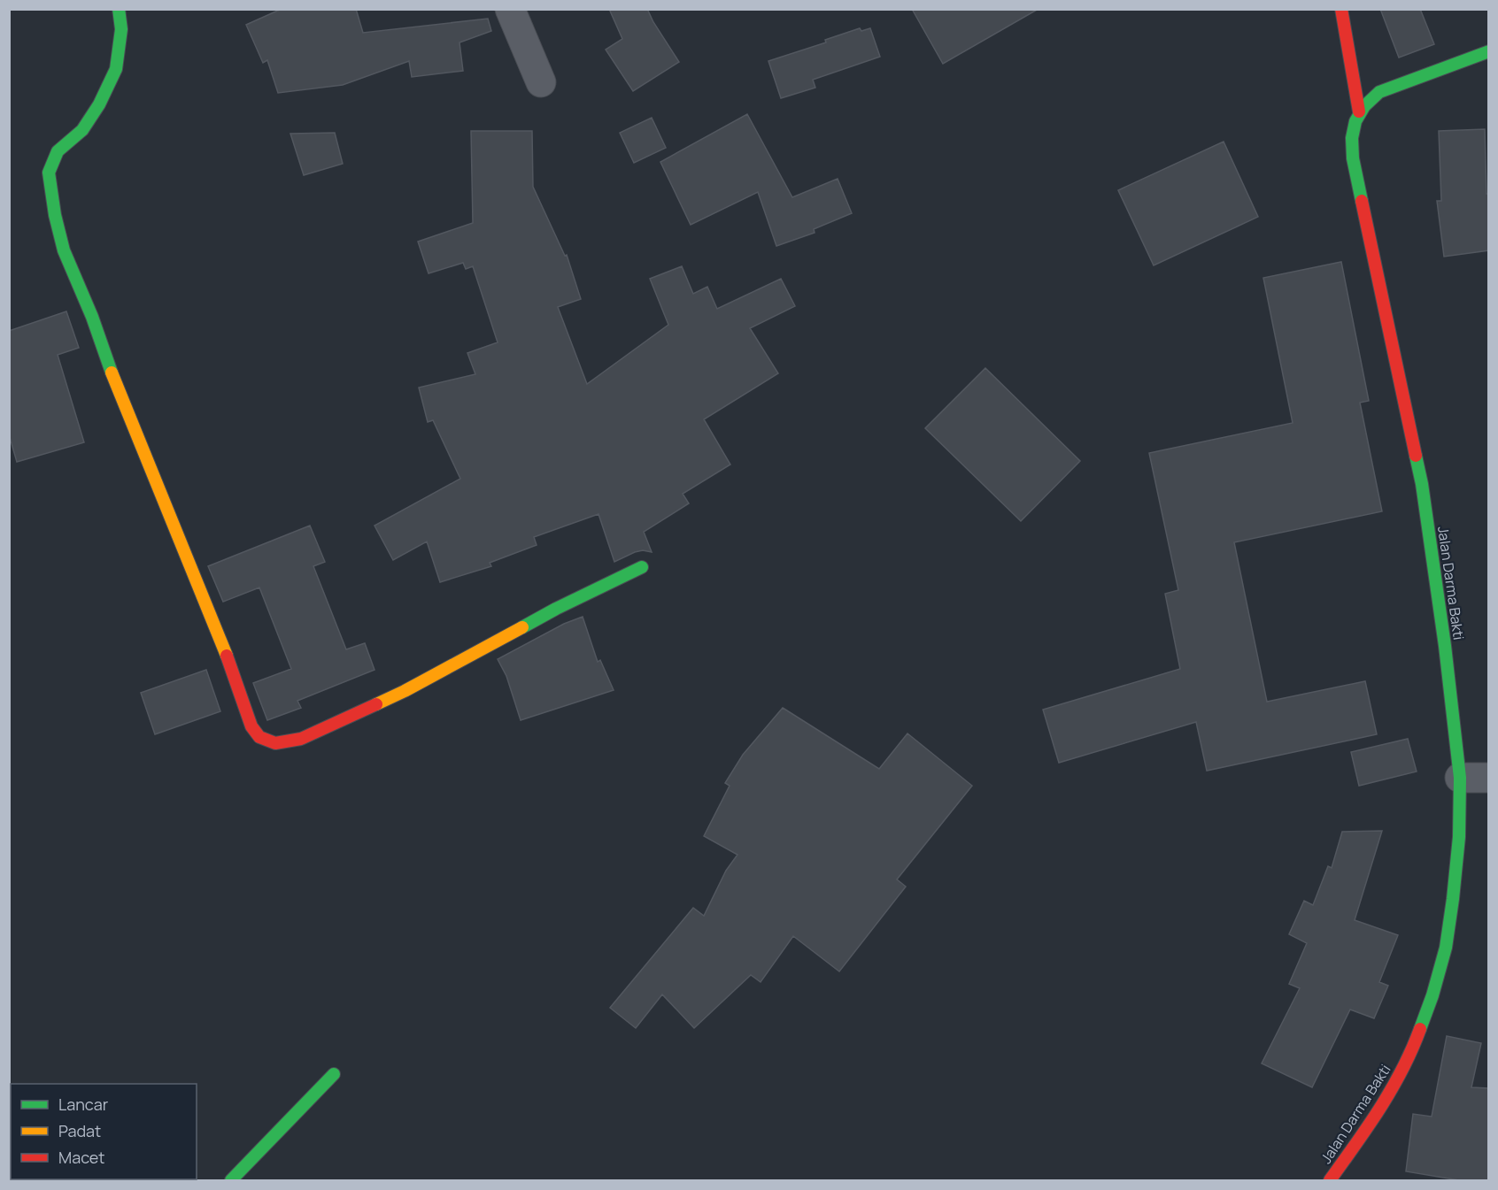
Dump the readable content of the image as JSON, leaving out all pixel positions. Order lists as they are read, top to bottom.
{
  "streets": {
    "street": ["Jalan Darma Bakti"]
  },
  "legend": ["Lancar", "Padat", "Macet"]
}
